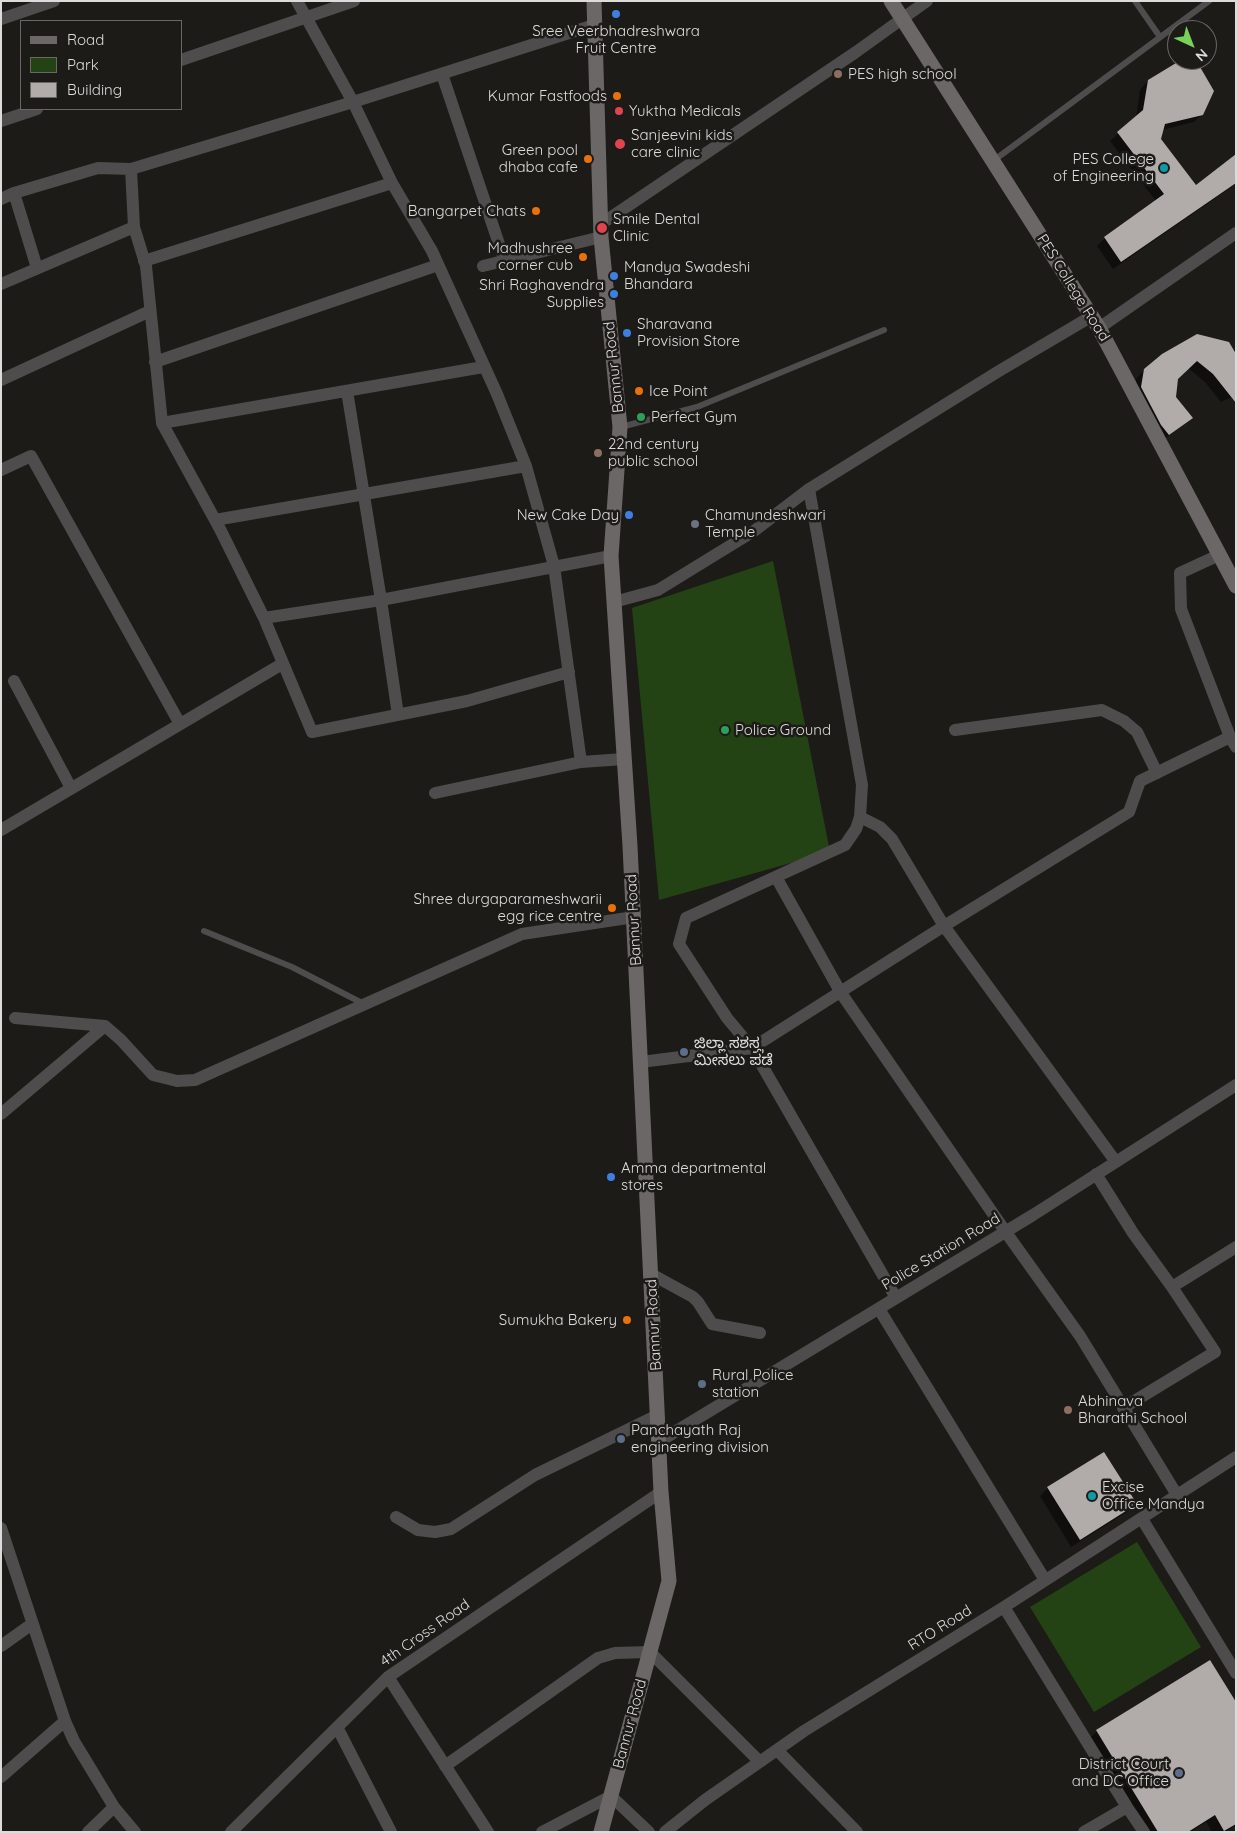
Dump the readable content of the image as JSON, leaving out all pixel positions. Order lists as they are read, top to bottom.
{
  "streets": {
    "main road": ["PES College Road", "Bannur Road"],
    "street": ["Police Station Road", "RTO Road", "4th Cross Road"]
  },
  "crossings": [
    ["Bannur Road", "Police Station Road"],
    ["Bannur Road", "4th Cross Road"]
  ],
  "places": [
    "Sree Veerbhadreshwara Fruit Centre",
    "PES high school",
    "Kumar Fastfoods",
    "Yuktha Medicals",
    "Sanjeevini kids care clinic",
    "Green pool dhaba cafe",
    "PES College of Engineering",
    "Bangarpet Chats",
    "Smile Dental Clinic",
    "Madhushree corner cub",
    "Mandya Swadeshi Bhandara",
    "Shri Raghavendra Supplies",
    "Sharavana Provision Store",
    "Ice Point",
    "Perfect Gym",
    "22nd century public school",
    "New Cake Day",
    "Chamundeshwari Temple",
    "Police Ground",
    "Shree durgaparameshwarii egg rice centre",
    "ಜಿಲ್ಲಾ ಸಶಸ್ತ್ರ ಮೀಸಲು ಪಡೆ",
    "Amma departmental stores",
    "Sumukha Bakery",
    "Rural Police station",
    "Abhinava Bharathi School",
    "Panchayath Raj engineering division",
    "Excise Office Mandya",
    "District Court and DC Office"
  ],
  "legend": ["Road", "Park", "Building"],
  "north": "bottom right"
}
